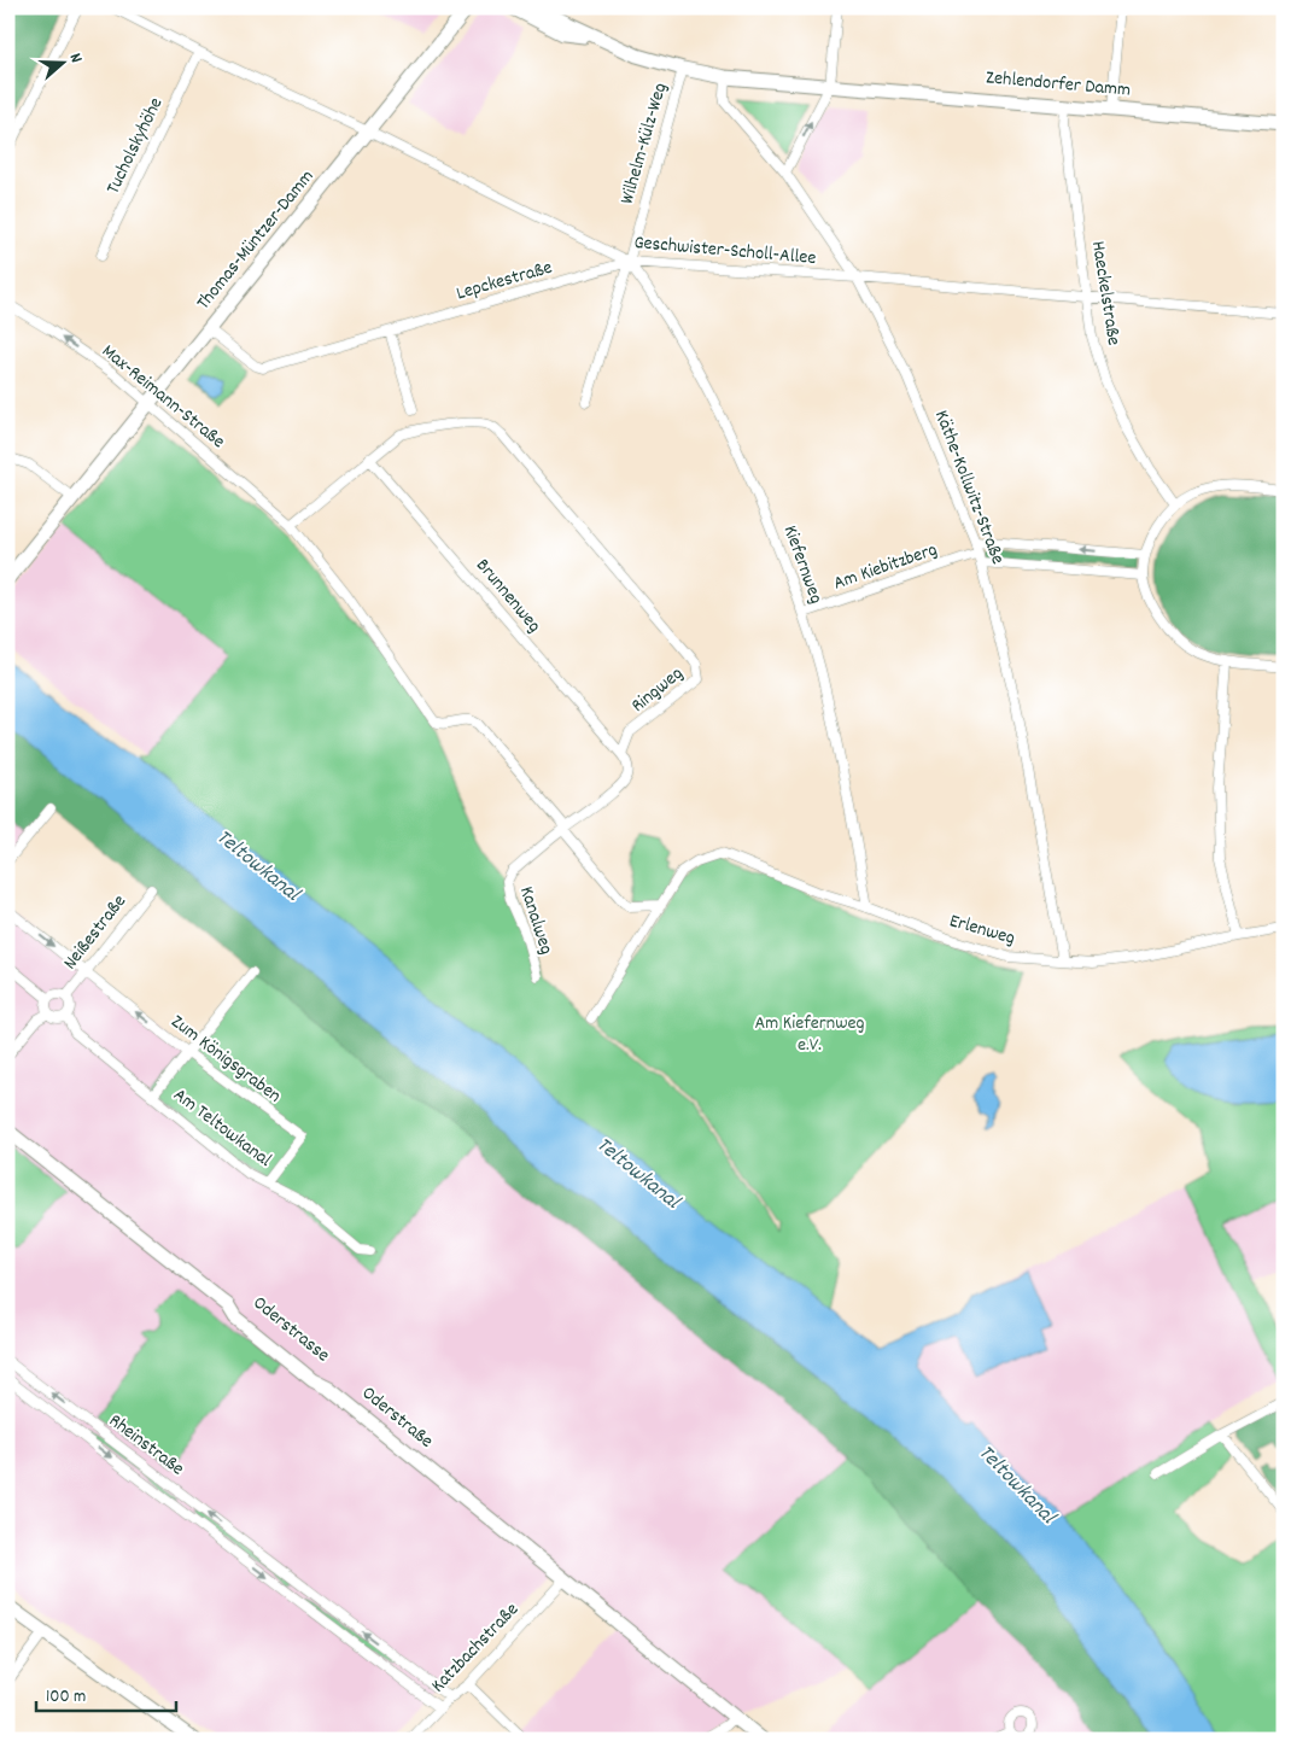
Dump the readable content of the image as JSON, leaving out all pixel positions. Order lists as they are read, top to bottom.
{
  "streets": {
    "main road": ["Zehlendorfer Damm", "Thomas-Müntzer-Damm", "Oderstraße"],
    "street": [
      "Wilhelm-Külz-Weg",
      "Tucholskyhöhe",
      "Geschwister-Scholl-Allee",
      "Lepckestraße",
      "Haeckelstraße",
      "Max-Reimann-Straße",
      "Käthe-Kollwitz-Straße",
      "Kiefernweg",
      "Am Kiebitzberg",
      "Brunnenweg",
      "Ringweg",
      "Kanalweg",
      "Erlenweg",
      "Neißestraße",
      "Zum Königsgraben",
      "Am Teltowkanal",
      "Rheinstraße",
      "Katzbachstraße"
    ]
  },
  "crossings": [
    ["Zehlendorfer Damm", "Wilhelm-Külz-Weg"],
    ["Zehlendorfer Damm", "Haeckelstraße"],
    ["Zehlendorfer Damm", "Käthe-Kollwitz-Straße"],
    ["Wilhelm-Külz-Weg", "Geschwister-Scholl-Allee"],
    ["Wilhelm-Külz-Weg", "Lepckestraße"],
    ["Wilhelm-Külz-Weg", "Kiefernweg"],
    ["Tucholskyhöhe", "Geschwister-Scholl-Allee"],
    ["Thomas-Müntzer-Damm", "Geschwister-Scholl-Allee"],
    ["Thomas-Müntzer-Damm", "Lepckestraße"],
    ["Thomas-Müntzer-Damm", "Max-Reimann-Straße"],
    ["Geschwister-Scholl-Allee", "Lepckestraße"],
    ["Geschwister-Scholl-Allee", "Haeckelstraße"],
    ["Geschwister-Scholl-Allee", "Käthe-Kollwitz-Straße"],
    ["Geschwister-Scholl-Allee", "Kiefernweg"],
    ["Lepckestraße", "Kiefernweg"],
    ["Max-Reimann-Straße", "Ringweg"],
    ["Käthe-Kollwitz-Straße", "Am Kiebitzberg"],
    ["Käthe-Kollwitz-Straße", "Erlenweg"],
    ["Kiefernweg", "Am Kiebitzberg"],
    ["Kiefernweg", "Erlenweg"],
    ["Brunnenweg", "Ringweg"],
    ["Neißestraße", "Zum Königsgraben"],
    ["Neißestraße", "Am Teltowkanal"],
    ["Zum Königsgraben", "Am Teltowkanal"],
    ["Oderstraße", "Katzbachstraße"],
    ["Rheinstraße", "Katzbachstraße"]
  ],
  "one_way": ["Max-Reimann-Straße"],
  "water": ["Teltowkanal"],
  "parks": ["Am Kiefernweg e.V."],
  "scale_bar": "100 m",
  "north": "right"
}
